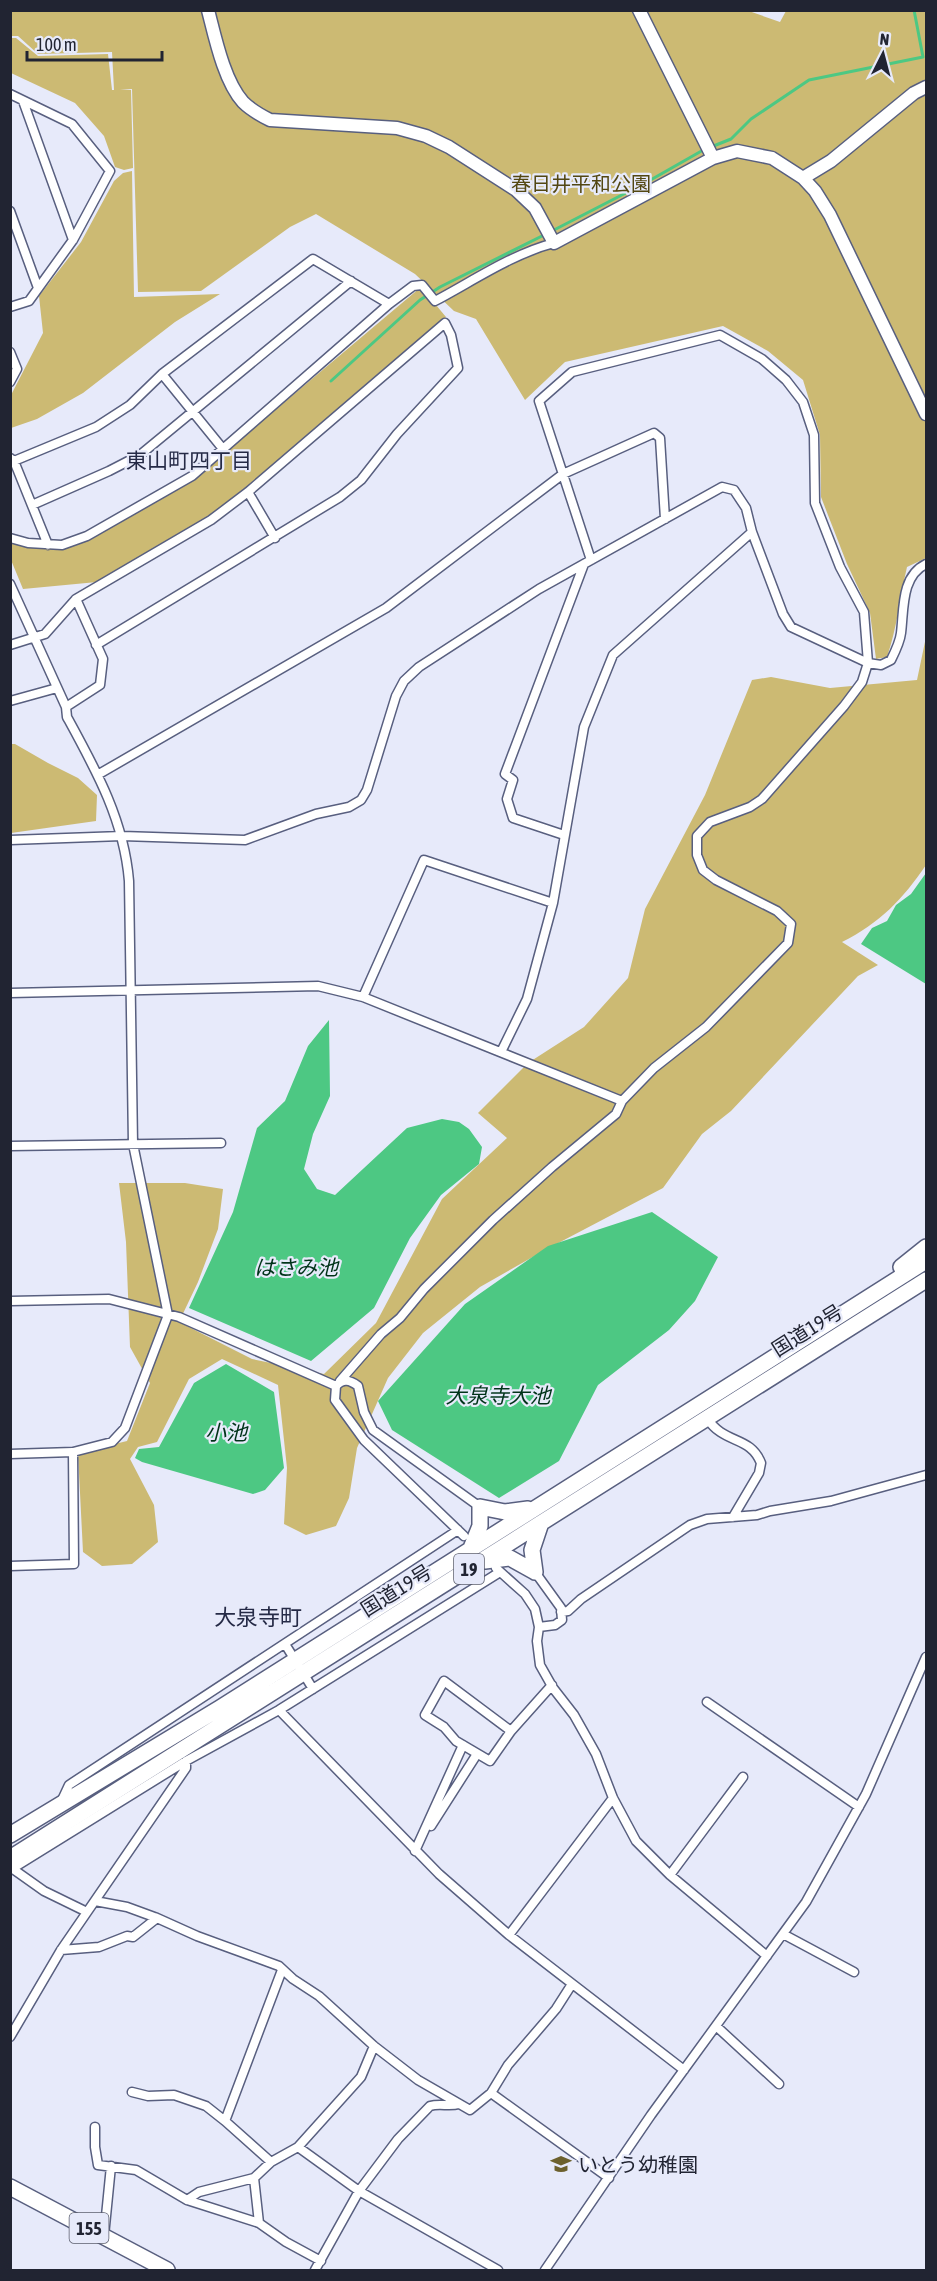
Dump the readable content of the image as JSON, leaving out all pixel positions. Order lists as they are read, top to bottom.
{
  "streets": {
    "highway": ["国道19号", "19", "155"]
  },
  "districts": ["東山町四丁目", "大泉寺町"],
  "water": ["はさみ池", "大泉寺大池", "小池"],
  "parks": ["春日井平和公園"],
  "places": {
    "school or university": ["いとう幼稚園"]
  },
  "scale_bar": "100 m",
  "north": "top"
}
